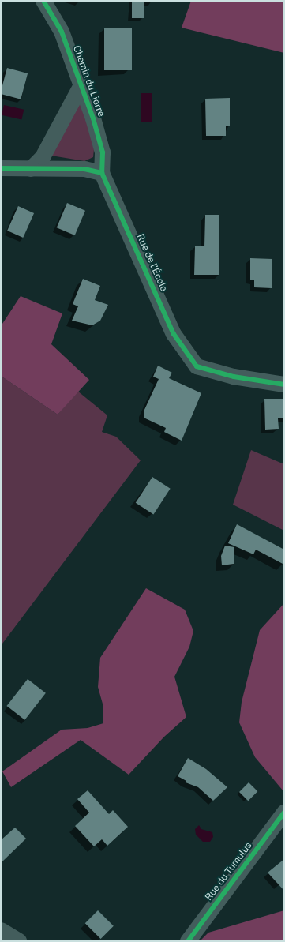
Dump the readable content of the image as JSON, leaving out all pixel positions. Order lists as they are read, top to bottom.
{
  "streets": {
    "street": ["Chemin du Lierre", "Rue de l'École", "Rue du Tumulus"]
  },
  "crossings": [
    ["Chemin du Lierre", "Rue de l'École"]
  ]
}
